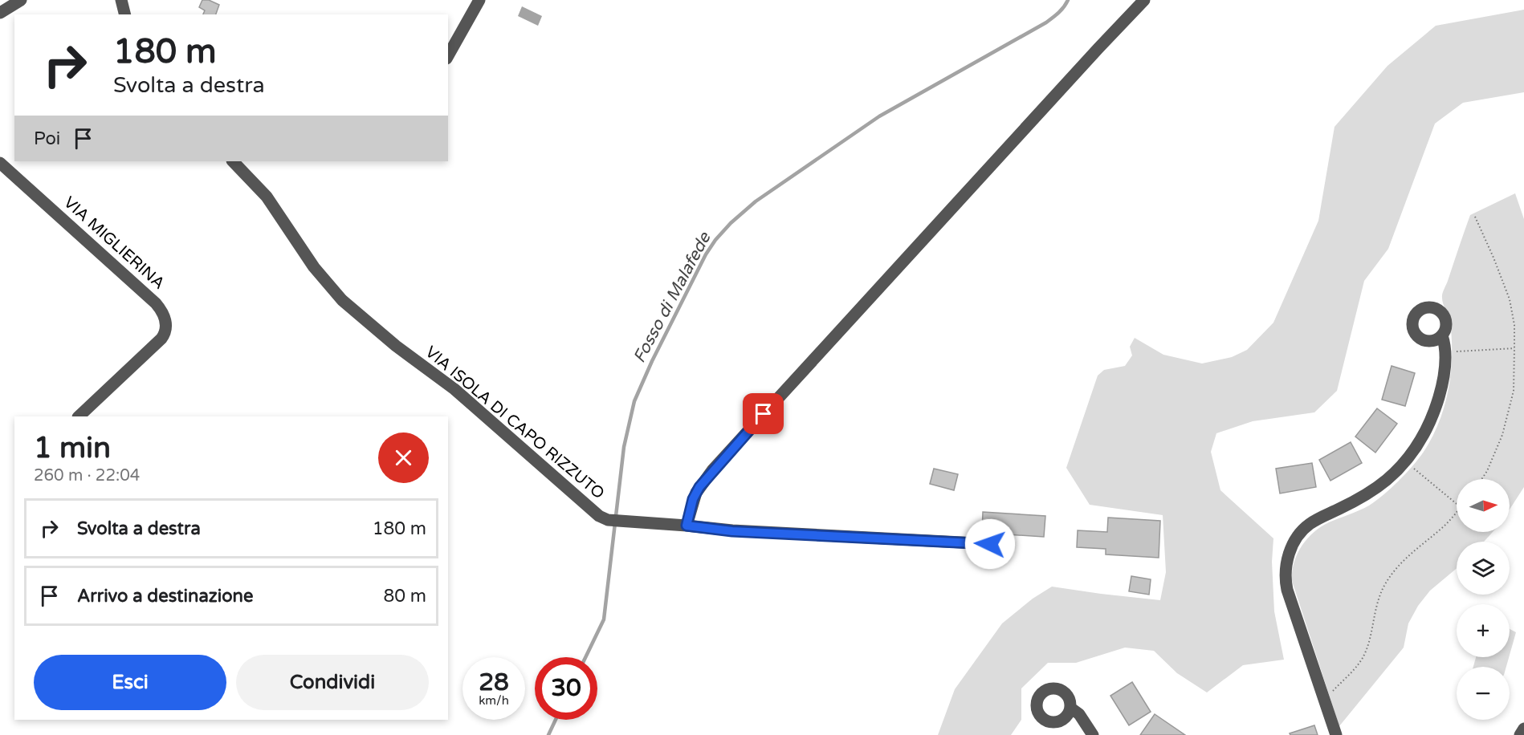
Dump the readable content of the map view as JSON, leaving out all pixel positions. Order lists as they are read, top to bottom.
{
  "streets": {
    "street": ["VIA MIGLIERINA", "VIA ISOLA DI CAPO RIZZUTO"]
  },
  "water": ["Fosso di Malafede"],
  "north": "right",
  "page": {
    "turn": ["180 m", "Svolta a destra"],
    "then": "Poi",
    "heading": ["1 min", "260 m · 22:04"],
    "map_buttons": ["+", "−"],
    "list": [
      {
        "name": "Svolta a destra",
        "value": "180 m"
      },
      {
        "name": "Arrivo a destinazione",
        "value": "80 m"
      }
    ],
    "buttons": ["Esci", "Condividi"],
    "speed": "28 km/h",
    "limit": "30"
  }
}
